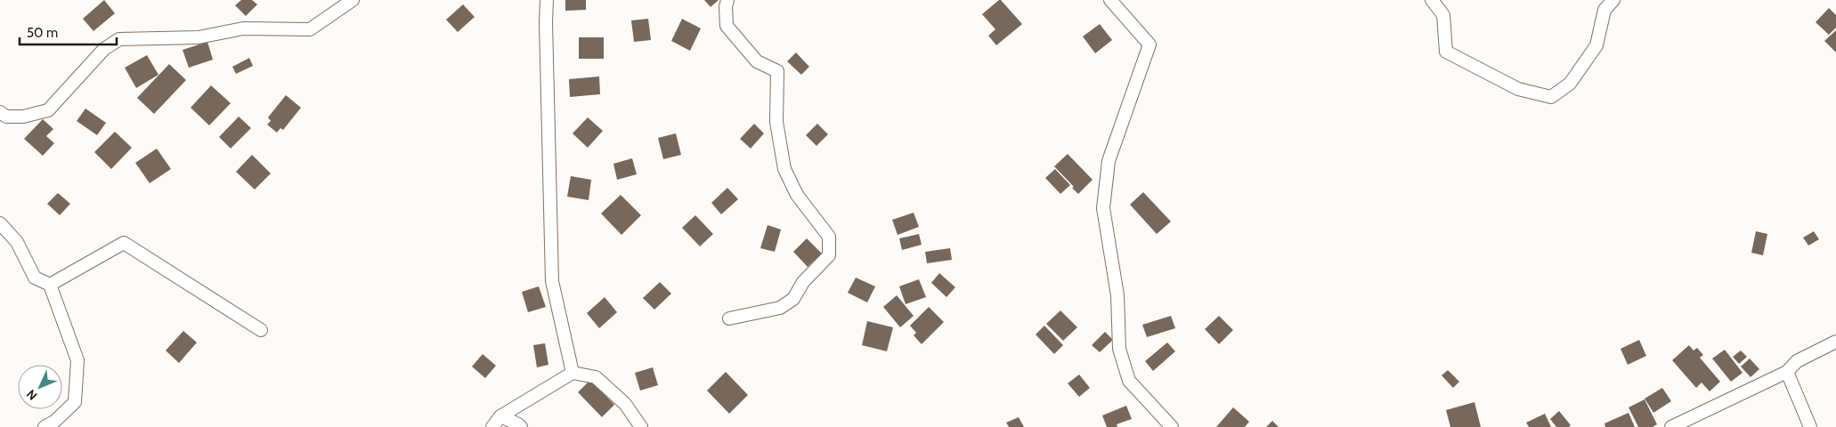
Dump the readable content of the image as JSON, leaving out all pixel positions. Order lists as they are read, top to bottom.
{
  "scale_bar": "50 m",
  "north": "bottom left"
}
